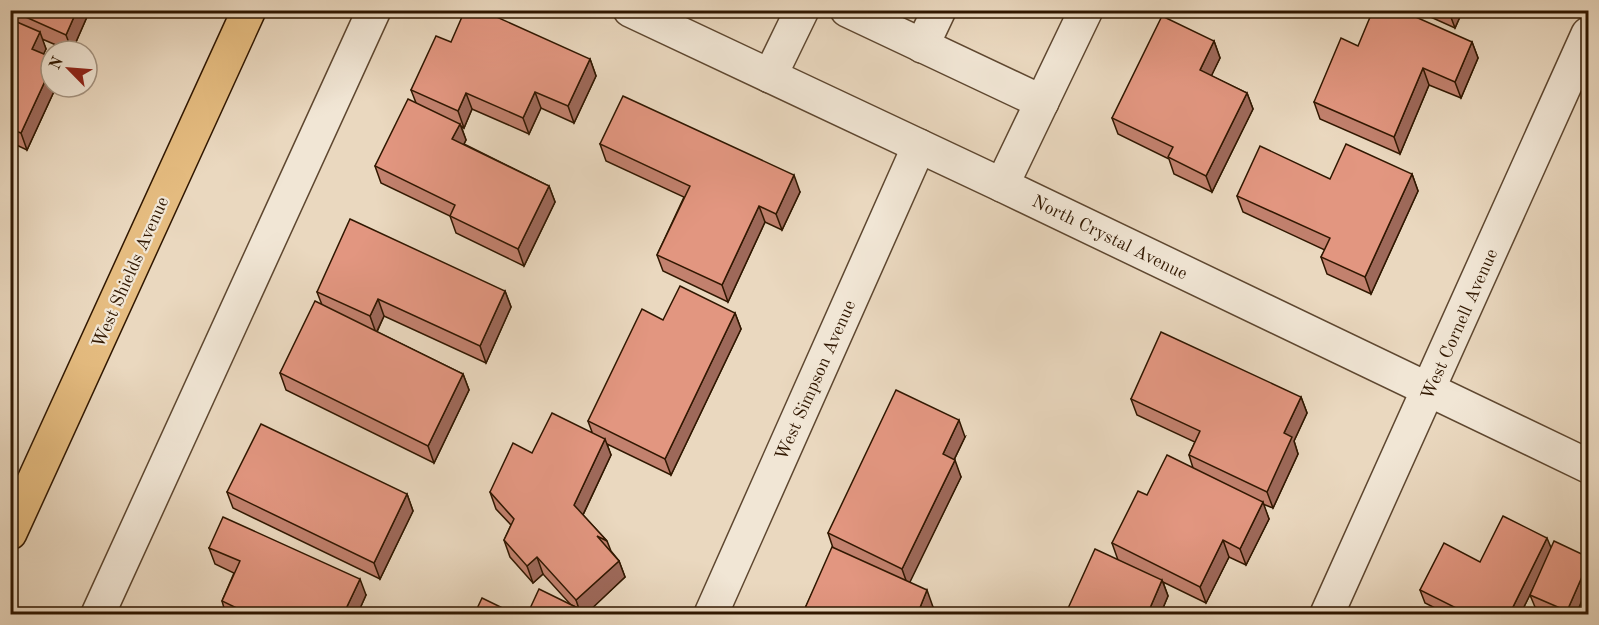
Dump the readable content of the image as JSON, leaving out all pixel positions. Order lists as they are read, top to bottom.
{
  "streets": {
    "main road": ["West Shields Avenue"],
    "street": ["North Crystal Avenue", "West Cornell Avenue", "West Simpson Avenue"]
  },
  "crossings": [
    ["North Crystal Avenue", "West Cornell Avenue"],
    ["North Crystal Avenue", "West Simpson Avenue"]
  ],
  "north": "top left"
}
